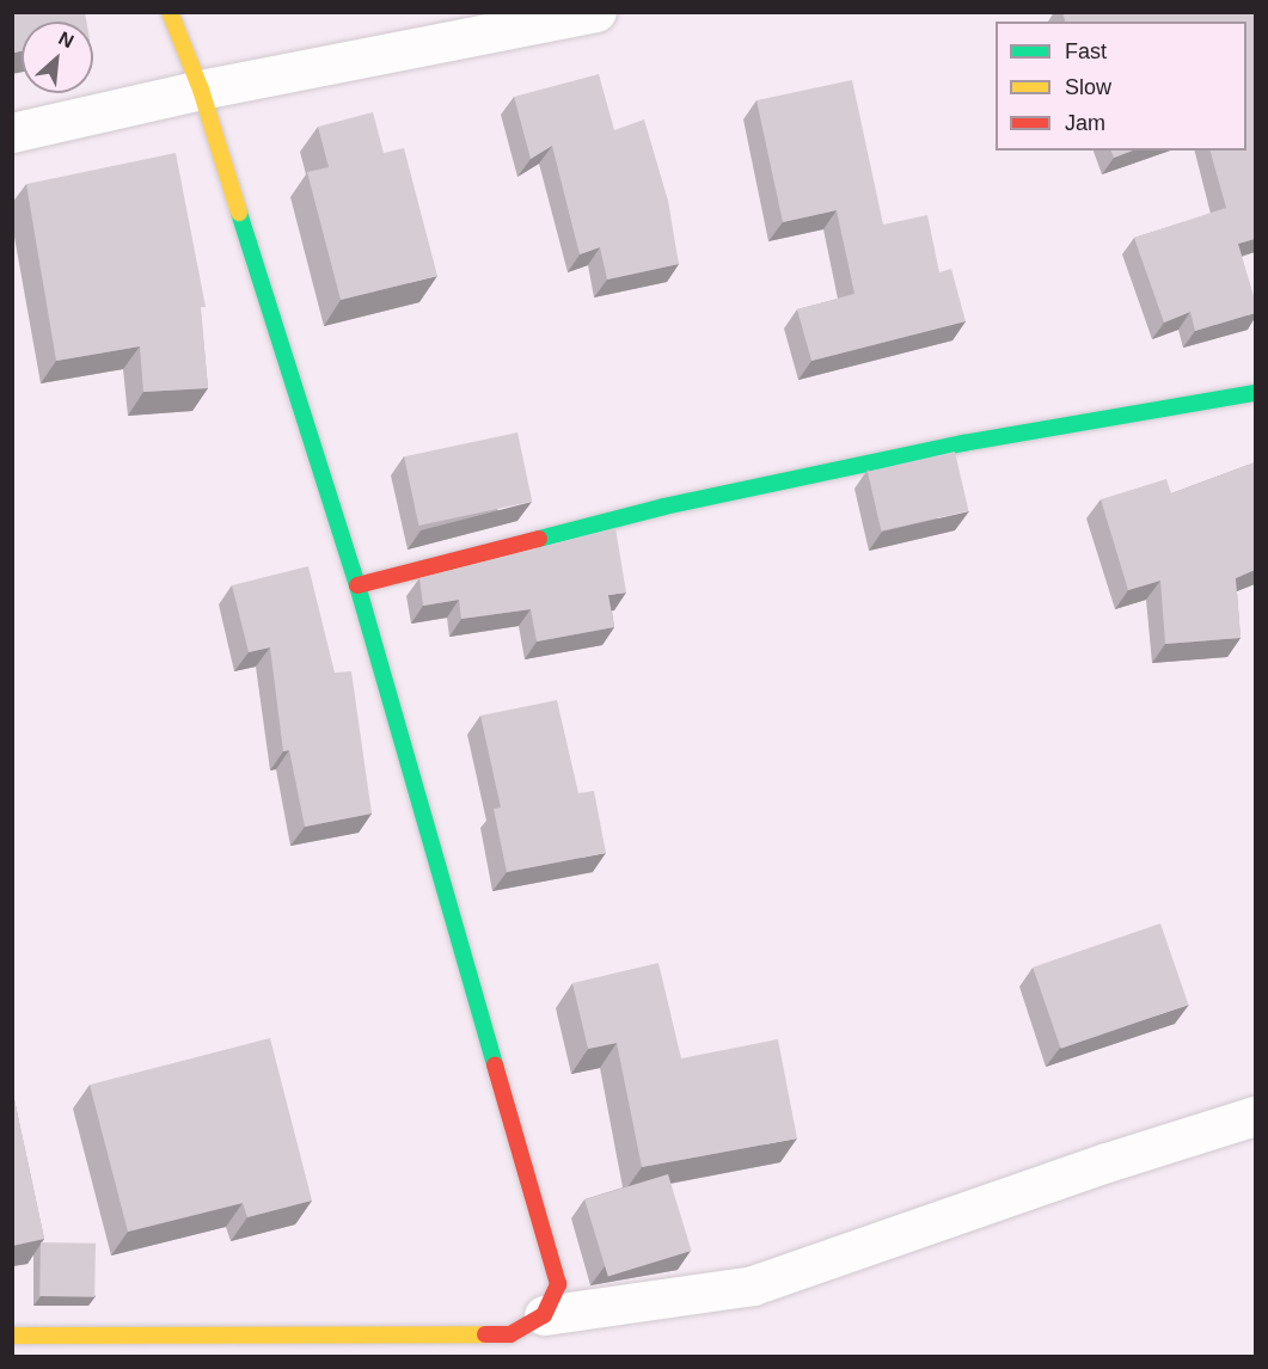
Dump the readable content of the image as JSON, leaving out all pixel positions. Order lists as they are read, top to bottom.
{
  "legend": ["Fast", "Slow", "Jam"],
  "north": "top right"
}
